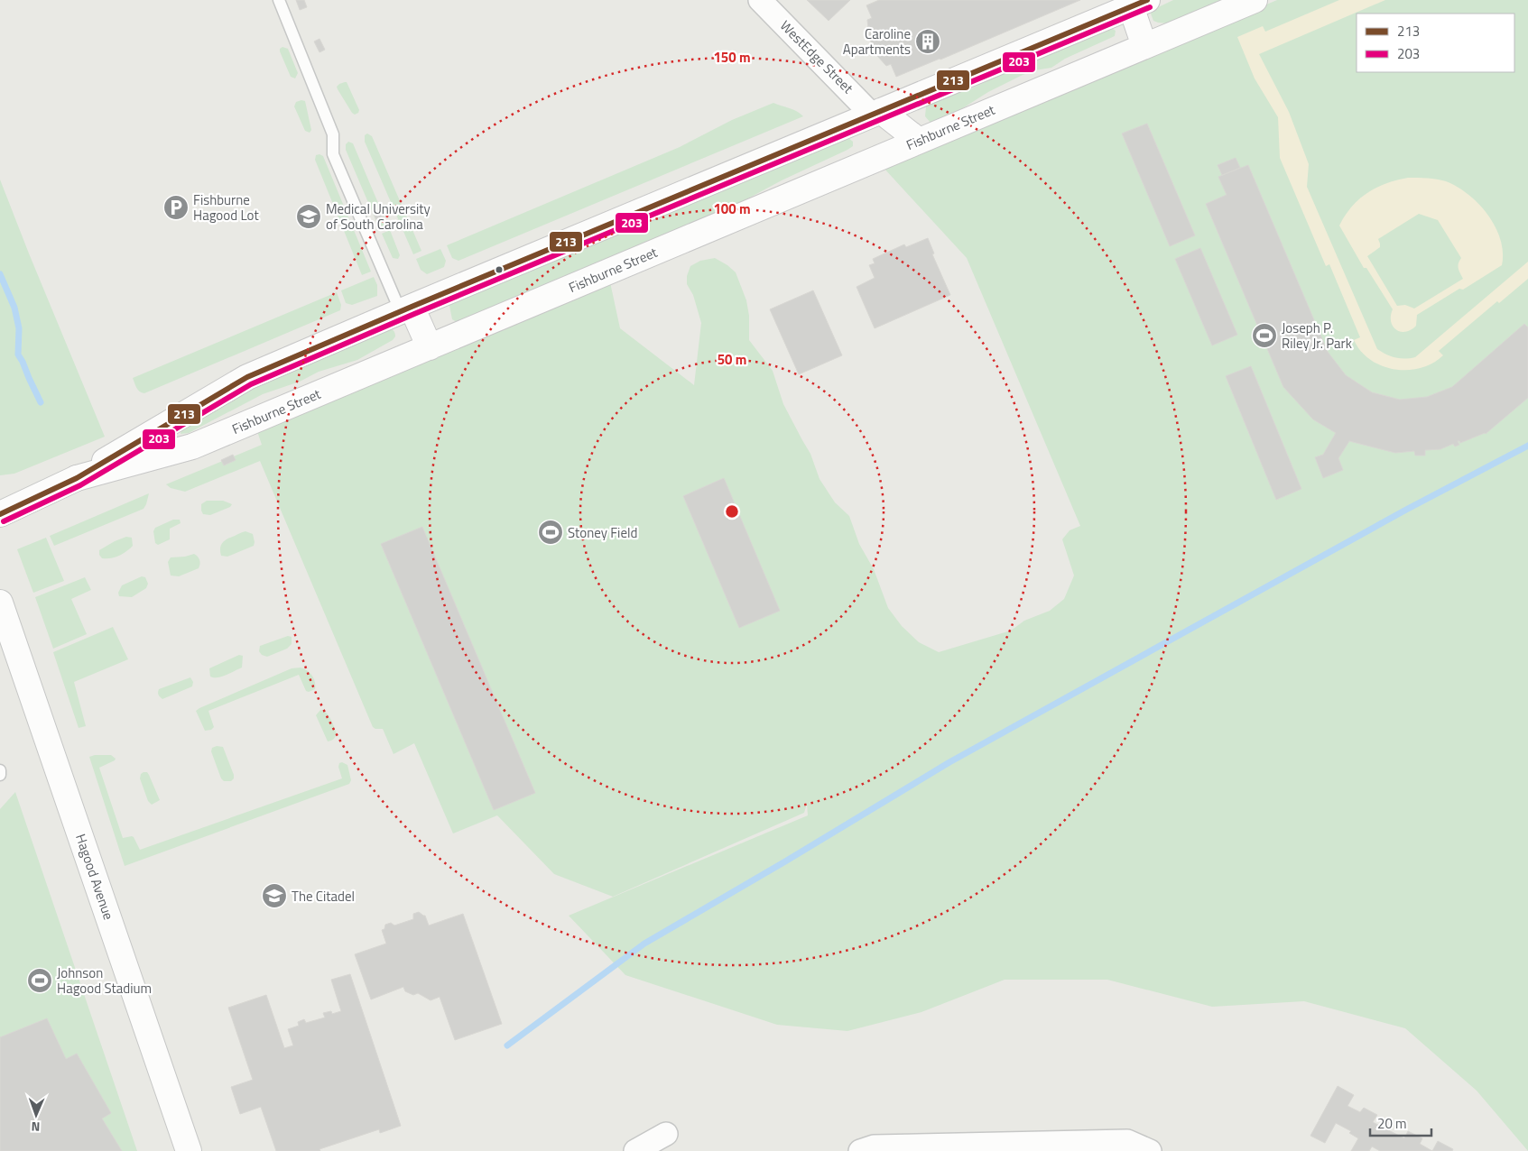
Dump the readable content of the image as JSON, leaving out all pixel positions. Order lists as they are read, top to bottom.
{
  "streets": {
    "main road": ["Fishburne Street", "Hagood Avenue"],
    "street": ["WestEdge Street"]
  },
  "crossings": [
    ["WestEdge Street", "Fishburne Street"]
  ],
  "places": {
    "building": ["Caroline Apartments"],
    "parking": ["Fishburne Hagood Lot"],
    "school or university": ["Medical University of South Carolina", "The Citadel"],
    "sports": ["Joseph P. Riley Jr. Park", "Stoney Field", "Johnson Hagood Stadium"]
  },
  "lines": ["transit line 213", "transit line 203"],
  "legend": ["213", "203"],
  "scale_bar": "20 m",
  "north": "bottom",
  "rings": ["150 m", "100 m", "50 m"]
}
